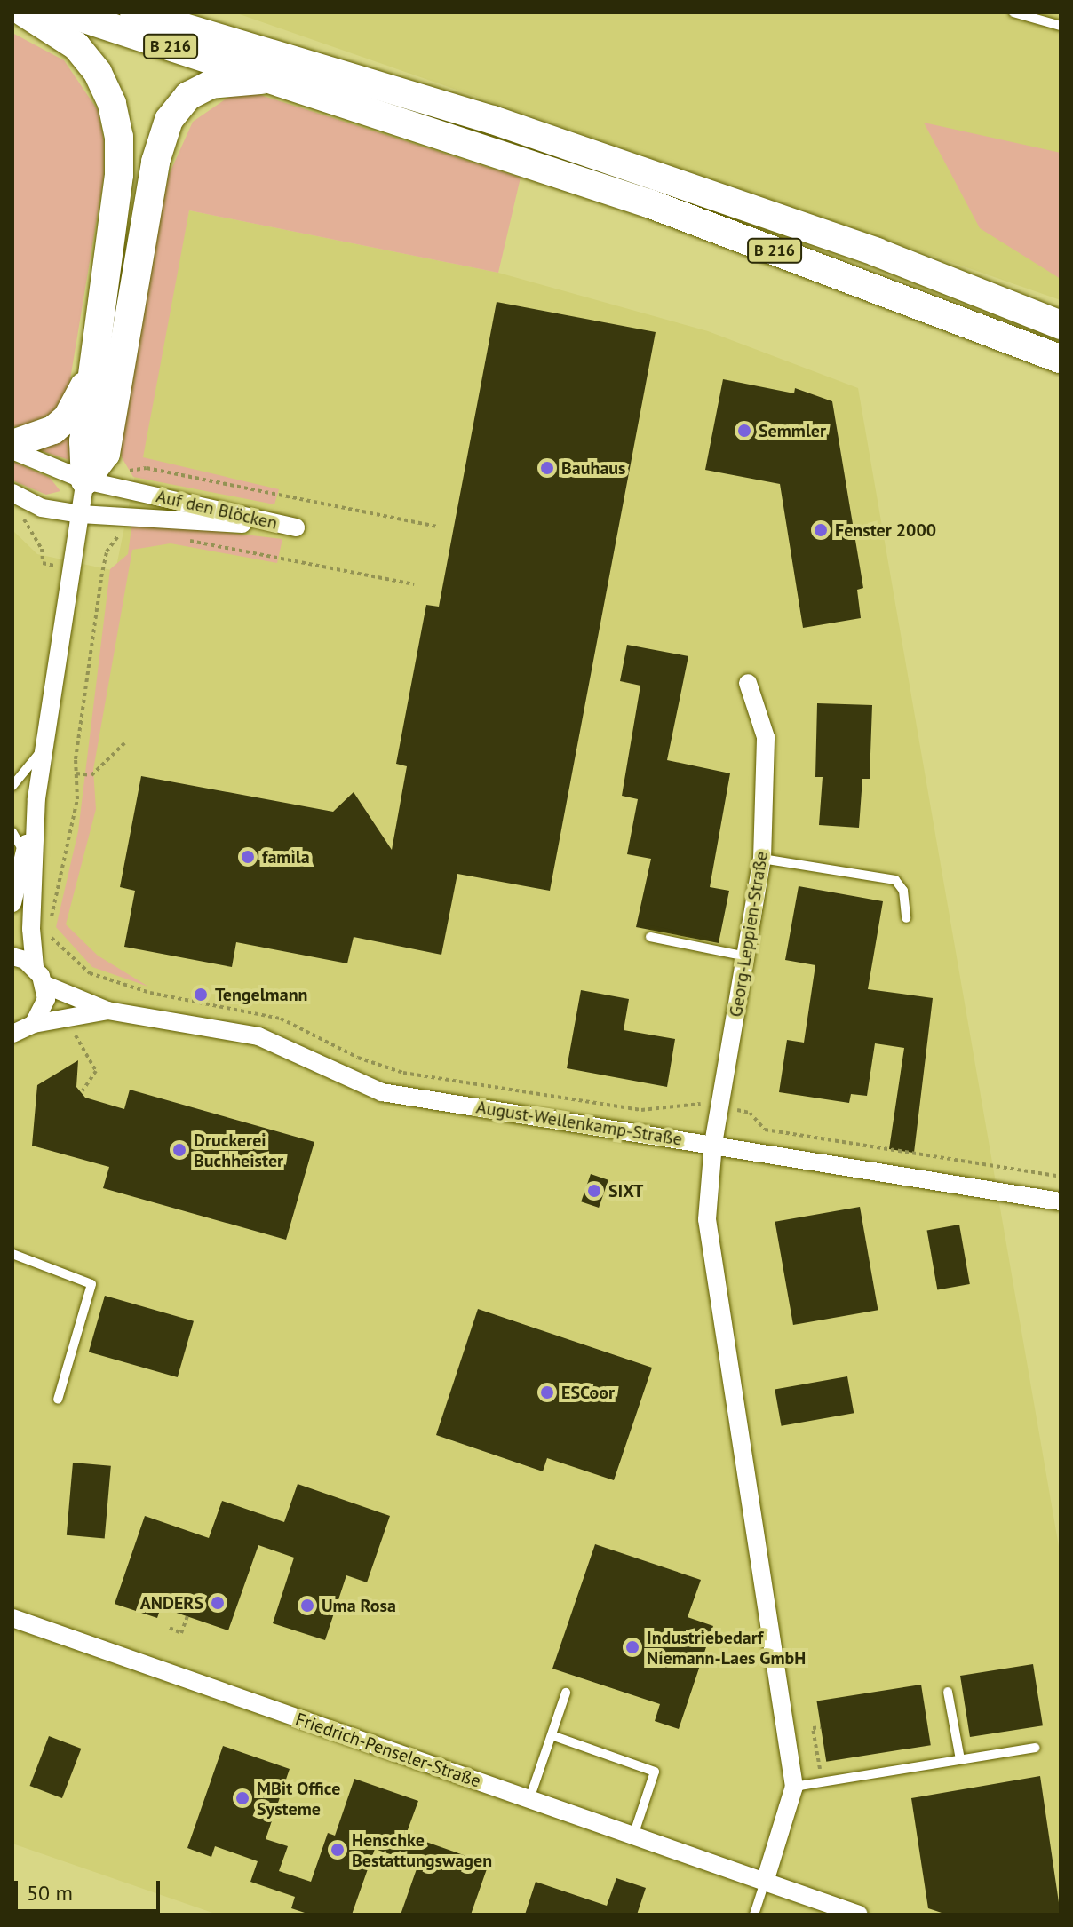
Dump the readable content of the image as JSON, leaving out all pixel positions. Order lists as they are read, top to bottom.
{
  "streets": {
    "highway": ["B 216"],
    "street": [
      "Auf den Blöcken",
      "Georg-Leppien-Straße",
      "August-Wellenkamp-Straße",
      "Friedrich-Penseler-Straße"
    ]
  },
  "crossings": [
    ["Georg-Leppien-Straße", "August-Wellenkamp-Straße"]
  ],
  "places": [
    "Semmler",
    "Bauhaus",
    "Fenster 2000",
    "famila",
    "Tengelmann",
    "Druckerei Buchheister",
    "SIXT",
    "ESCoor",
    "ANDERS",
    "Uma Rosa",
    "Industriebedarf Niemann-Laes GmbH",
    "MBit Office Systeme",
    "Henschke Bestattungswagen"
  ],
  "scale_bar": "50 m"
}
